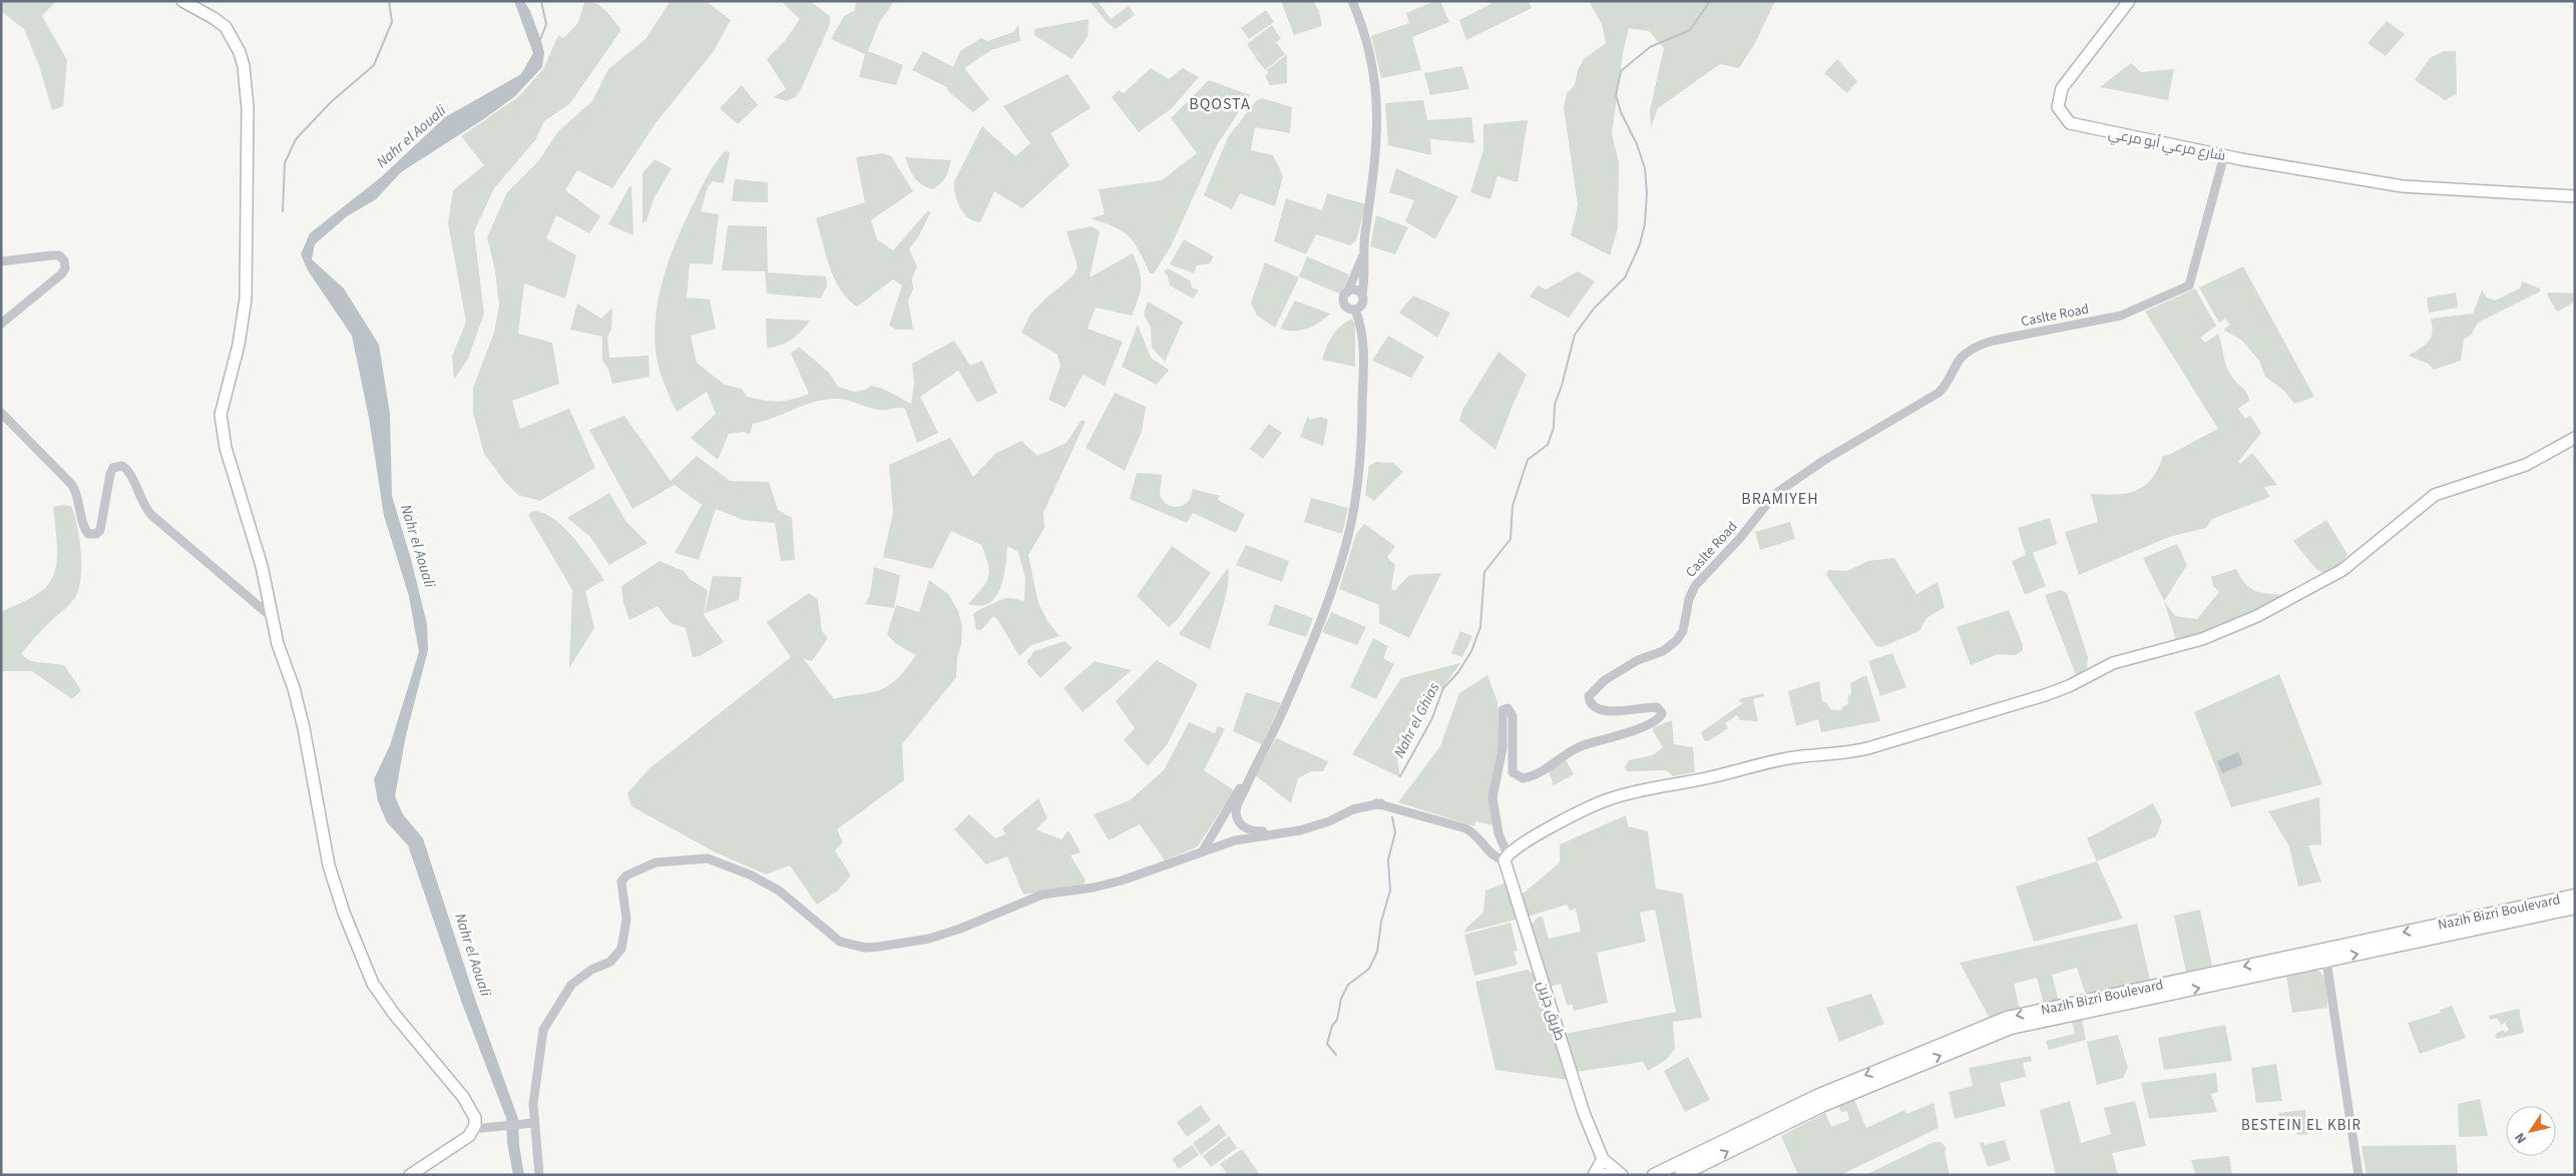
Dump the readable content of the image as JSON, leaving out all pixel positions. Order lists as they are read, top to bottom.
{
  "streets": {
    "highway": ["Nazih Bizri Boulevard"],
    "main road": ["شارع مرعي أبو مرعي", "طريق جزين"],
    "street": ["Caslte Road"]
  },
  "crossings": [
    ["شارع مرعي أبو مرعي", "Caslte Road"],
    ["Caslte Road", "طريق جزين"]
  ],
  "districts": ["BQOSTA", "BRAMIYEH", "BESTEIN EL KBIR"],
  "water": ["Nahr el Aouali", "Nahr el Ghias"],
  "north": "bottom left"
}
